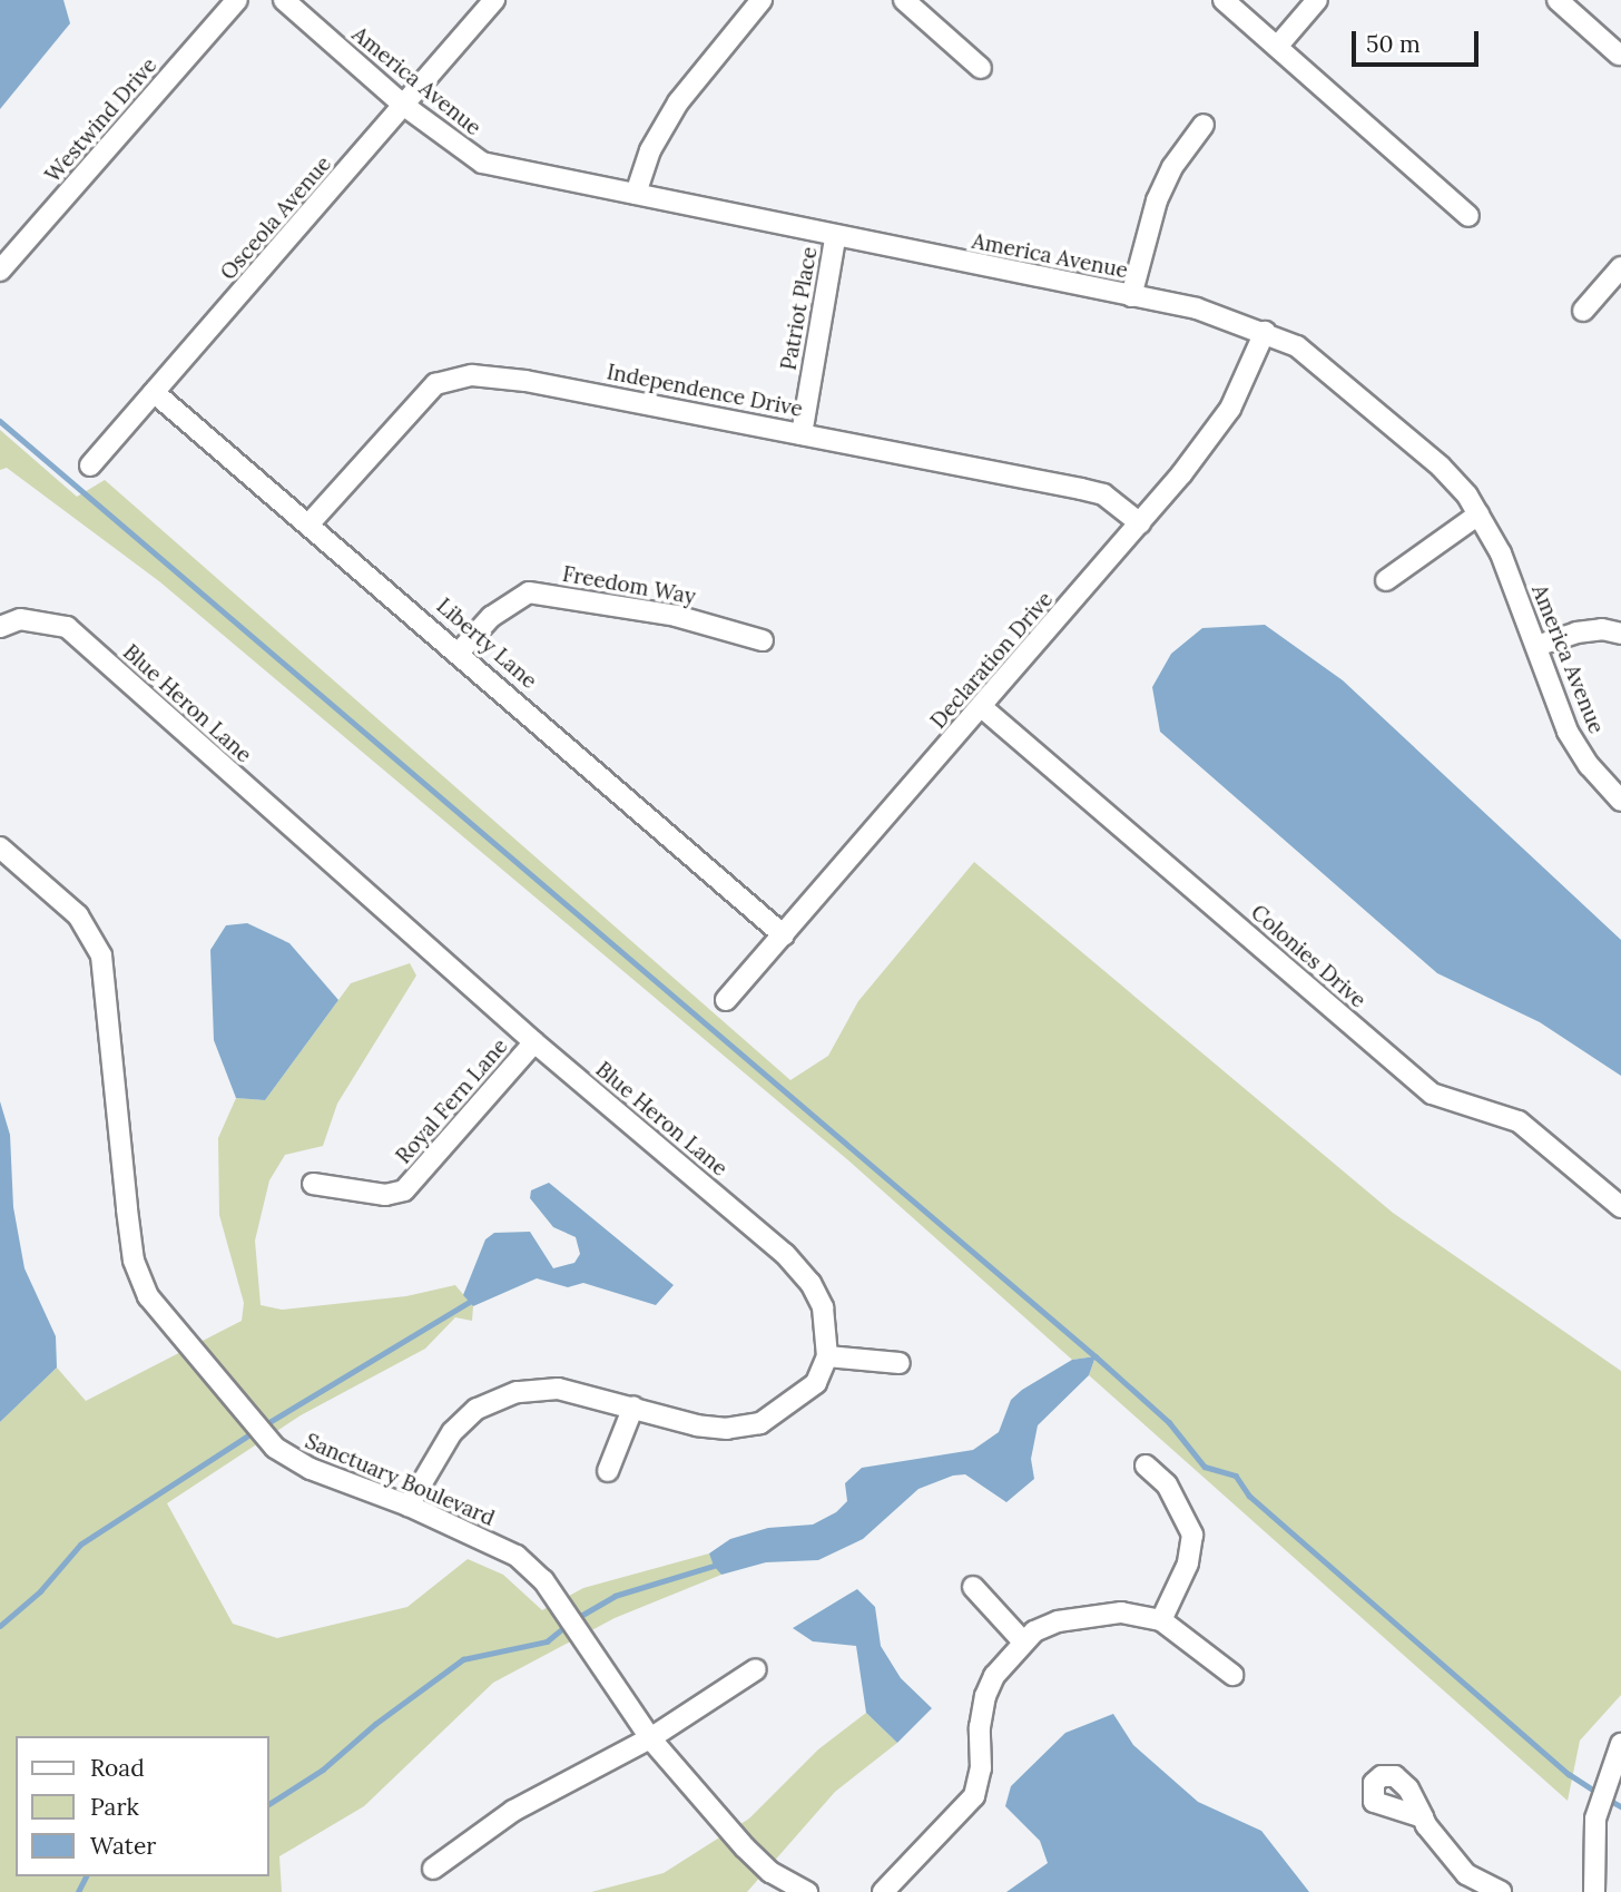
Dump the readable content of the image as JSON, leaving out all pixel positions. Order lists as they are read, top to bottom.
{
  "streets": {
    "street": [
      "America Avenue",
      "Westwind Drive",
      "Osceola Avenue",
      "Patriot Place",
      "Independence Drive",
      "Freedom Way",
      "Liberty Lane",
      "Declaration Drive",
      "Blue Heron Lane",
      "Colonies Drive",
      "Royal Fern Lane",
      "Sanctuary Boulevard"
    ]
  },
  "crossings": [
    ["America Avenue", "Osceola Avenue"],
    ["America Avenue", "Patriot Place"],
    ["America Avenue", "Declaration Drive"],
    ["Osceola Avenue", "Liberty Lane"],
    ["Patriot Place", "Independence Drive"],
    ["Independence Drive", "Liberty Lane"],
    ["Independence Drive", "Declaration Drive"],
    ["Freedom Way", "Liberty Lane"],
    ["Liberty Lane", "Declaration Drive"],
    ["Declaration Drive", "Colonies Drive"],
    ["Blue Heron Lane", "Royal Fern Lane"]
  ],
  "legend": ["Road", "Park", "Water"],
  "scale_bar": "50 m"
}
